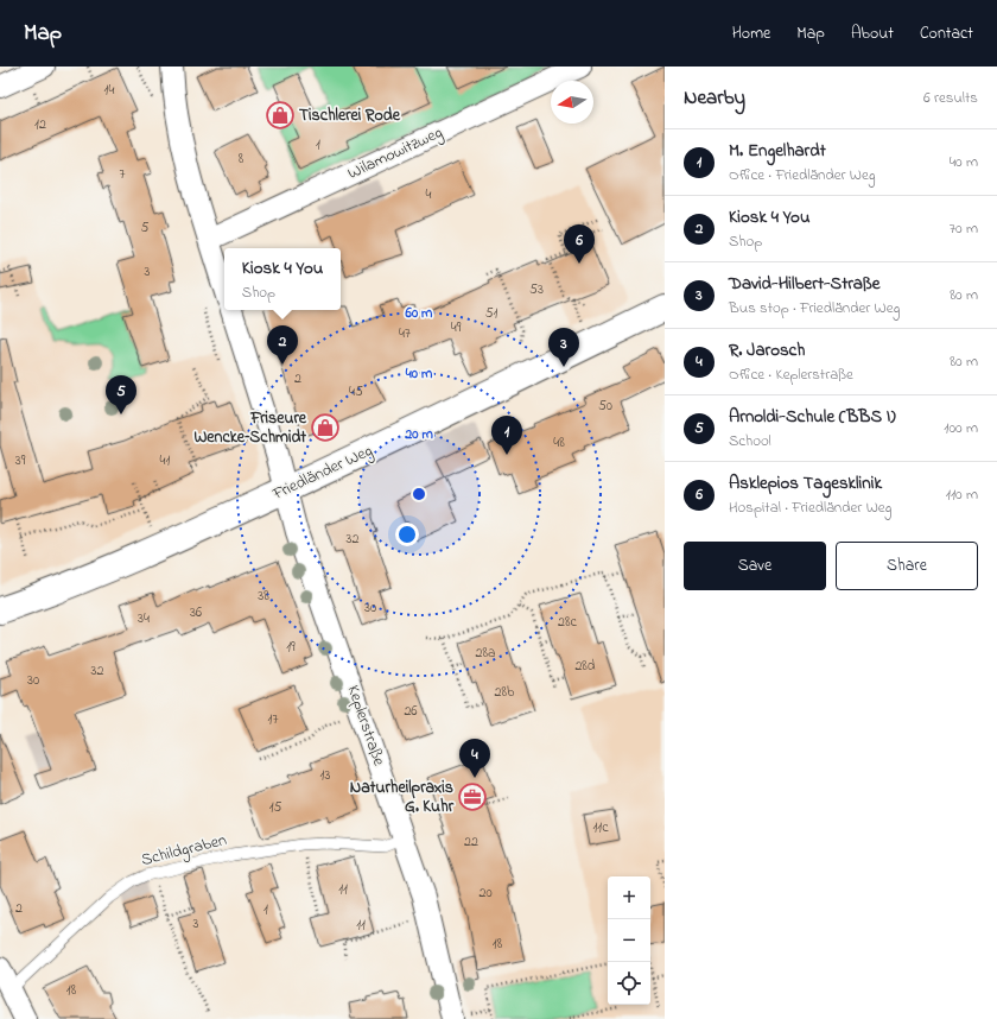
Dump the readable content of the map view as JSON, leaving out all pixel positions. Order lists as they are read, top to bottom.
{
  "streets": {
    "street": ["Wilamowitzweg", "Friedländer Weg", "Keplerstraße"],
    "lane": ["Schildgraben"]
  },
  "crossings": [
    ["Friedländer Weg", "Keplerstraße"],
    ["Keplerstraße", "Schildgraben"]
  ],
  "places": {
    "shop": ["Tischlerei Rode", "Friseure Wencke–Schmidt"],
    "office": ["Naturheilpraxis G. Kuhr"]
  },
  "house_numbers": [
    "14",
    "12",
    "1",
    "8",
    "7",
    "4",
    "5",
    "3",
    "53",
    "51",
    "49",
    "47",
    "2",
    "45",
    "50",
    "48",
    "39",
    "41",
    "32",
    "38",
    "30",
    "36",
    "34",
    "28c",
    "19",
    "28a",
    "28d",
    "32",
    "30",
    "28b",
    "26",
    "17",
    "13",
    "15",
    "11c",
    "22",
    "11",
    "20",
    "2",
    "1",
    "3",
    "11",
    "18",
    "18"
  ],
  "north": "left",
  "page": {
    "header": "Map",
    "nav": [
      "Home",
      "Map",
      "About",
      "Contact"
    ],
    "heading": ["Nearby", "6 results"],
    "list": [
      {
        "mark": "1",
        "name": "M. Engelhardt",
        "note": "Office · Friedländer Weg",
        "value": "40 m"
      },
      {
        "mark": "2",
        "name": "Kiosk 4 You",
        "note": "Shop",
        "value": "70 m"
      },
      {
        "mark": "3",
        "name": "David-Hilbert-Straße",
        "note": "Bus stop · Friedländer Weg",
        "value": "80 m"
      },
      {
        "mark": "4",
        "name": "R. Jarosch",
        "note": "Office · Keplerstraße",
        "value": "80 m"
      },
      {
        "mark": "5",
        "name": "Arnoldi-Schule (BBS I)",
        "note": "School",
        "value": "100 m"
      },
      {
        "mark": "6",
        "name": "Asklepios Tagesklinik",
        "note": "Hospital · Friedländer Weg",
        "value": "110 m"
      }
    ],
    "pins": [
      "6",
      "2",
      "3",
      "5",
      "1",
      "4"
    ],
    "popup": ["Kiosk 4 You", "Shop"],
    "buttons": ["Save", "Share"],
    "map_buttons": ["+", "−"]
  },
  "rings": ["60 m", "40 m", "20 m"]
}
